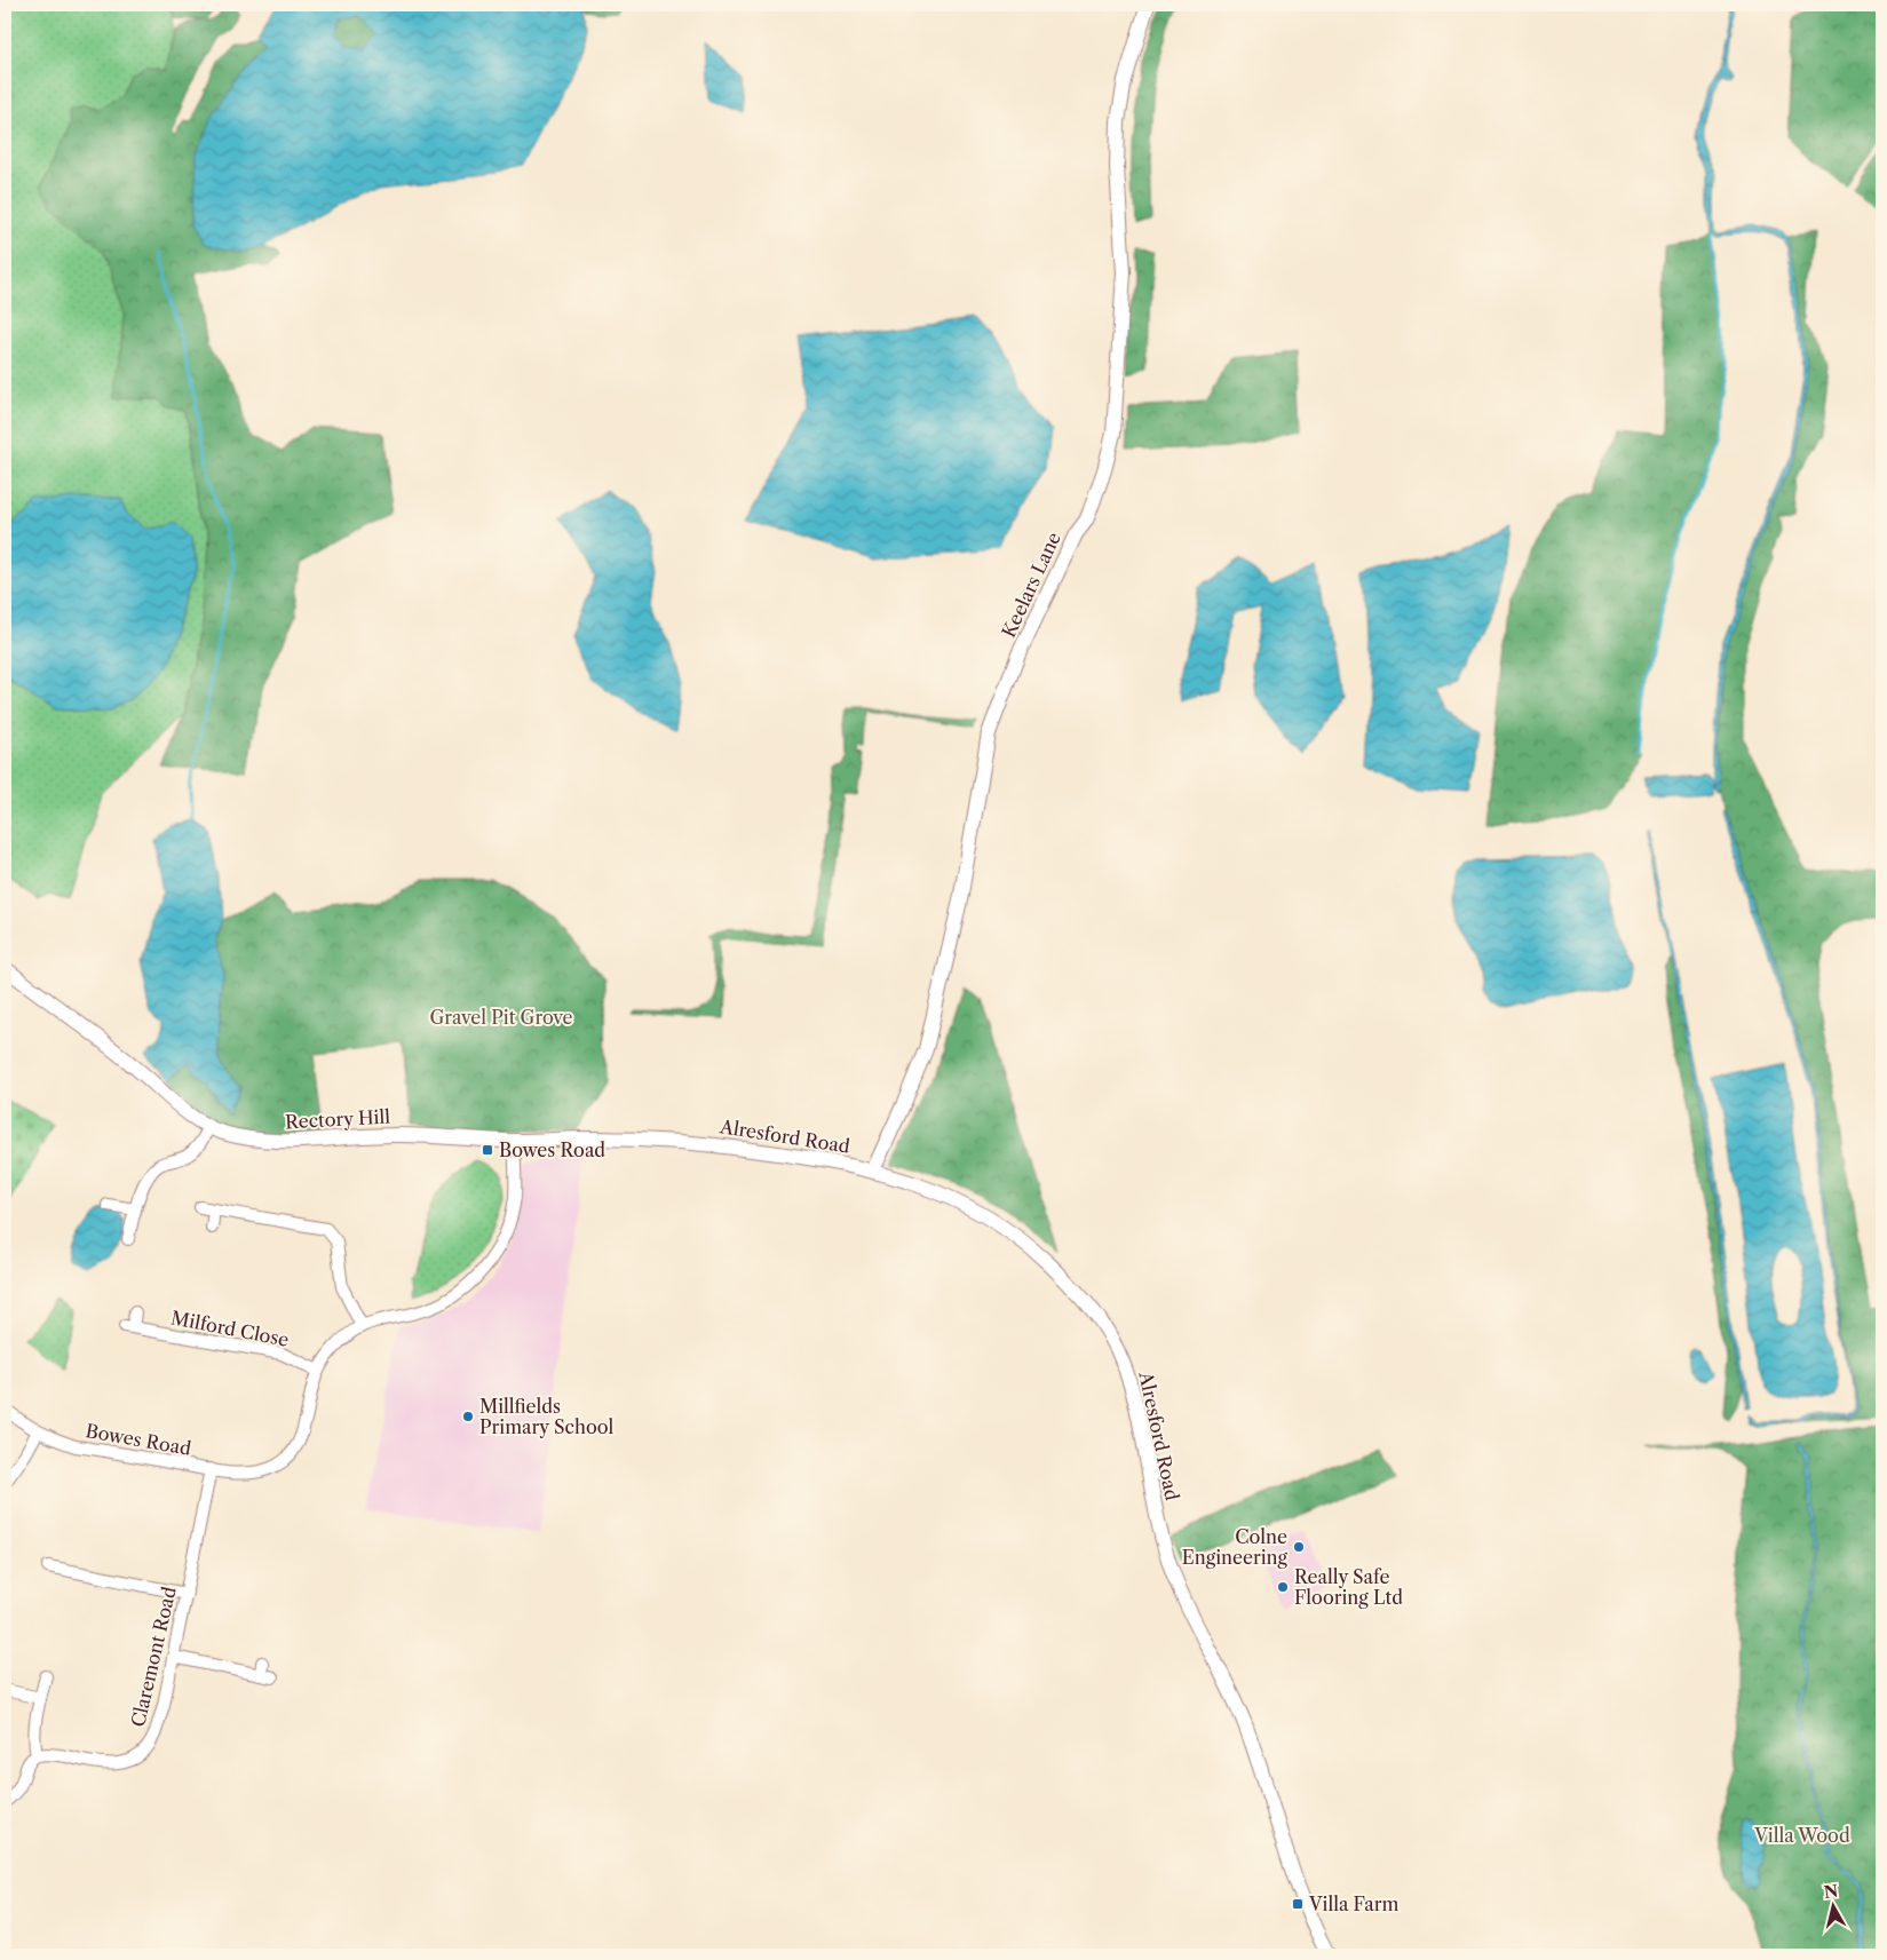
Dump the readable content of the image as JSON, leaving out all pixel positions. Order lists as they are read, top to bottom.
{
  "streets": {
    "street": [
      "Keelars Lane",
      "Rectory Hill",
      "Alresford Road",
      "Milford Close",
      "Bowes Road",
      "Claremont Road"
    ]
  },
  "crossings": [
    ["Keelars Lane", "Alresford Road"],
    ["Rectory Hill", "Alresford Road"],
    ["Rectory Hill", "Bowes Road"],
    ["Milford Close", "Bowes Road"],
    ["Bowes Road", "Claremont Road"]
  ],
  "parks": ["Gravel Pit Grove", "Villa Wood"],
  "places": {
    "transit": ["Bowes Road", "Villa Farm"],
    "other": ["Millfields Primary School", "Colne Engineering", "Really Safe Flooring Ltd"]
  },
  "north": "top"
}
